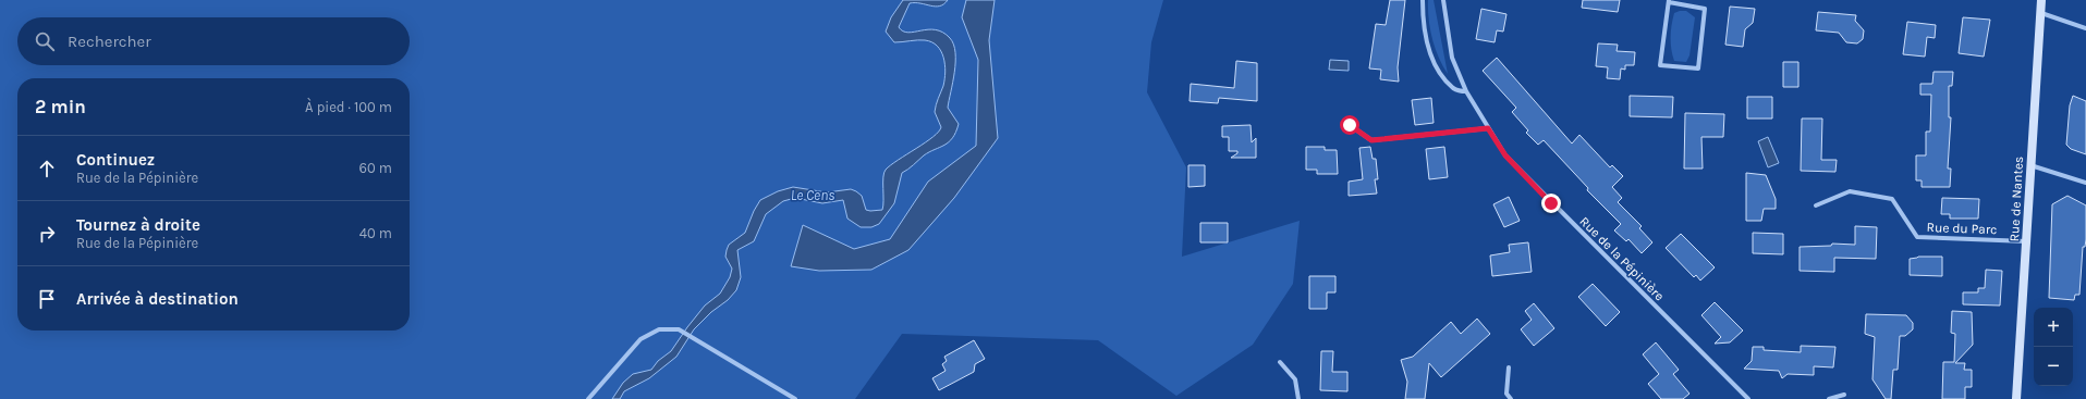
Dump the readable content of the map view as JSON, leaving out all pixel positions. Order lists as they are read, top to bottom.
{
  "streets": {
    "main road": ["Rue de Nantes"],
    "street": ["Rue du Parc", "Rue de la Pépinière"]
  },
  "crossings": [
    ["Rue de Nantes", "Rue du Parc"]
  ],
  "water": ["Le Cens"],
  "page": {
    "search": "Rechercher",
    "heading": ["2 min", "À pied · 100 m"],
    "list": [
      ["Continuez", "Rue de la Pépinière", "60 m"],
      ["Tournez à droite", "Rue de la Pépinière", "40 m"],
      "Arrivée à destination"
    ],
    "map_buttons": ["+", "−"]
  }
}
